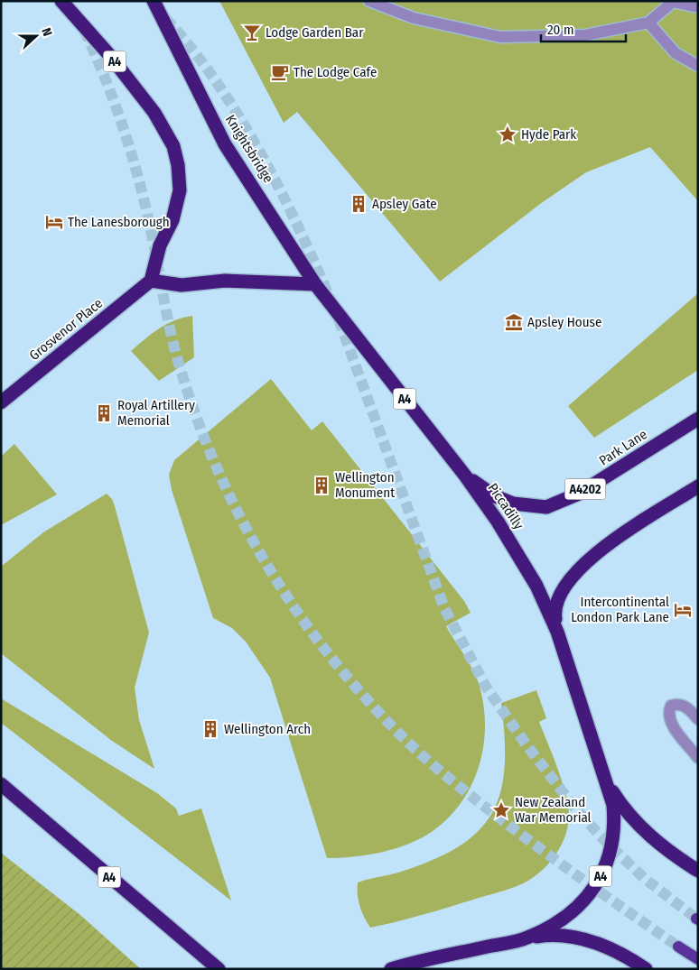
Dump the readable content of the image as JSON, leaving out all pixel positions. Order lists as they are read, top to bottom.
{
  "streets": {
    "highway": [
      "A4",
      "Knightsbridge",
      "Grosvenor Place",
      "Park Lane",
      "A4202",
      "Piccadilly"
    ]
  },
  "crossings": [
    ["A4", "Grosvenor Place"],
    ["A4", "Piccadilly"],
    ["Knightsbridge", "Piccadilly"],
    ["Park Lane", "Piccadilly"]
  ],
  "places": {
    "bar": ["Lodge Garden Bar"],
    "cafe": ["The Lodge Cafe"],
    "place": ["Hyde Park", "New Zealand War Memorial"],
    "building": [
      "Apsley Gate",
      "Royal Artillery Memorial",
      "Wellington Monument",
      "Wellington Arch"
    ],
    "hotel": ["The Lanesborough", "Intercontinental London Park Lane"],
    "museum": ["Apsley House"]
  },
  "scale_bar": "20 m",
  "north": "right"
}
